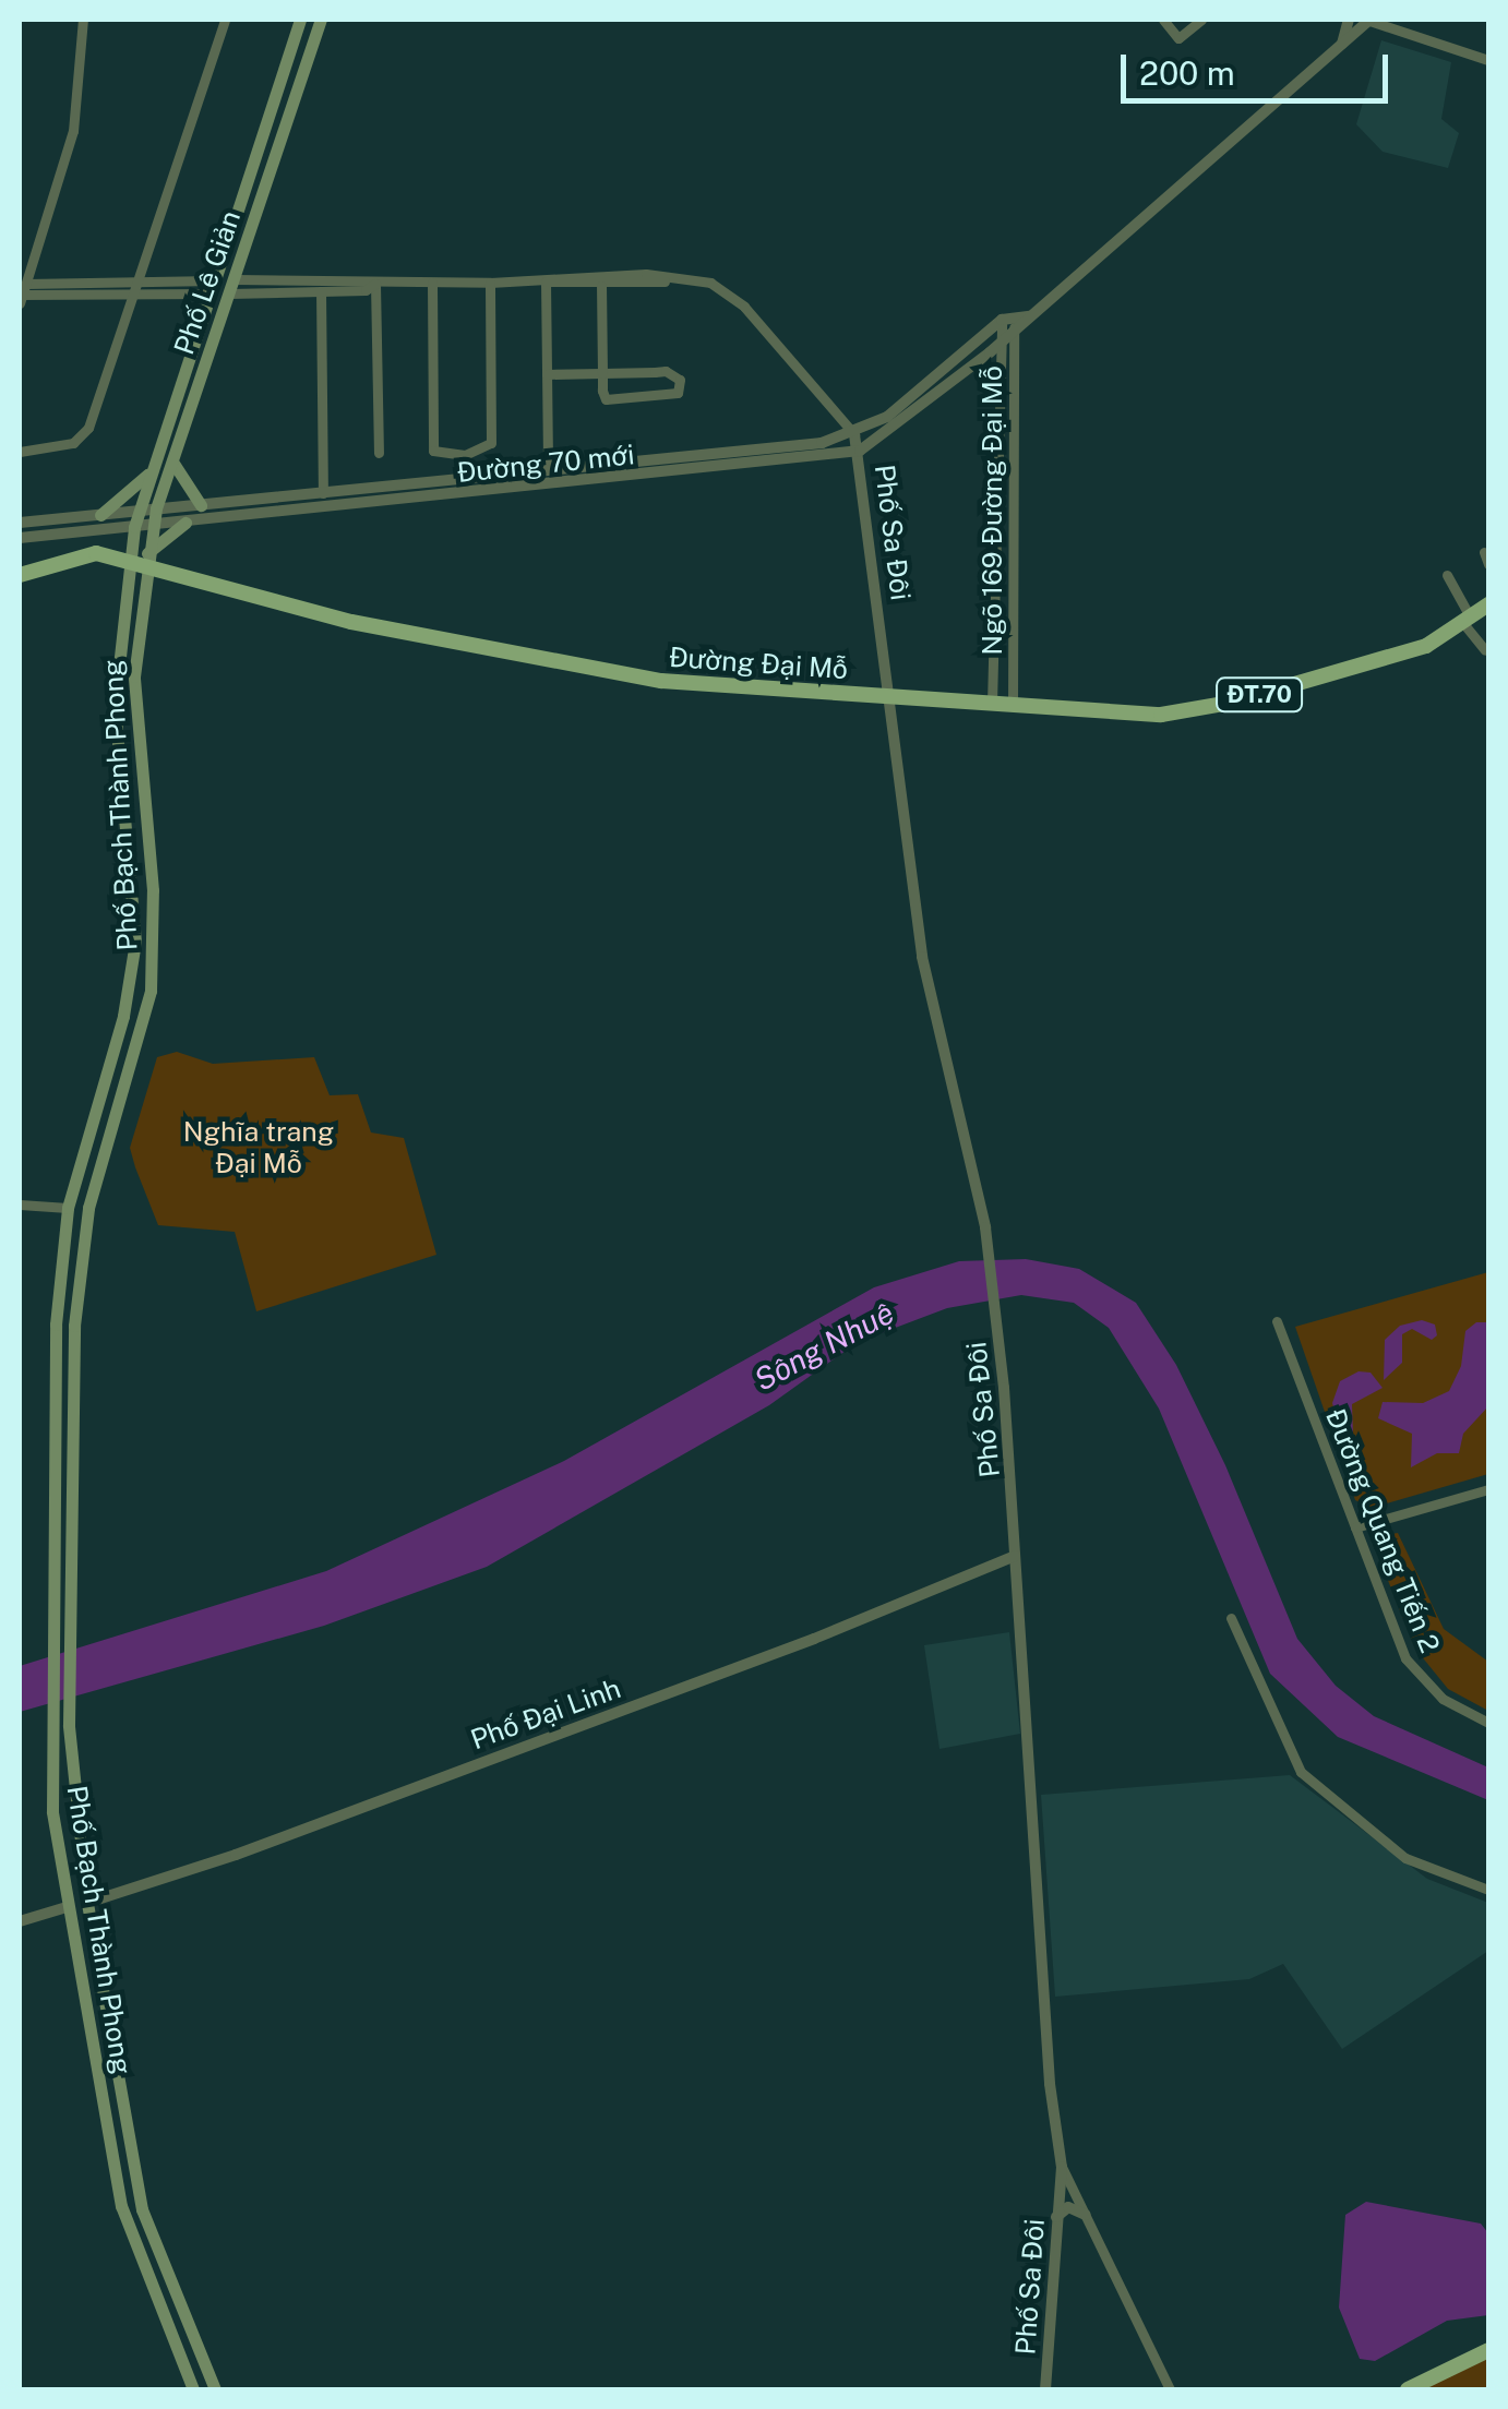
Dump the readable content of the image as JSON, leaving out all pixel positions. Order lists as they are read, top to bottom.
{
  "streets": {
    "main road": [
      "Phố Lê Giản",
      "Đường Đại Mỗ",
      "ĐT.70",
      "Phố Bạch Thành Phong"
    ],
    "street": [
      "Đường 70 mới",
      "Ngõ 169 Đường Đại Mỗ",
      "Phố Sa Đôi",
      "Đường Quang Tiến 2",
      "Phố Đại Linh"
    ]
  },
  "crossings": [
    ["Phố Lê Giản", "Đường 70 mới"],
    ["Phố Lê Giản", "Đường Đại Mỗ"],
    ["Phố Lê Giản", "Phố Bạch Thành Phong"],
    ["Đường 70 mới", "Ngõ 169 Đường Đại Mỗ"],
    ["Đường 70 mới", "Phố Sa Đôi"],
    ["Ngõ 169 Đường Đại Mỗ", "Đường Đại Mỗ"],
    ["Phố Sa Đôi", "Đường Đại Mỗ"],
    ["Phố Sa Đôi", "Phố Đại Linh"],
    ["Đường Đại Mỗ", "Phố Bạch Thành Phong"],
    ["Phố Bạch Thành Phong", "Phố Đại Linh"]
  ],
  "water": ["Sông Nhuệ"],
  "parks": ["Nghĩa trang Đại Mỗ"],
  "scale_bar": "200 m"
}
